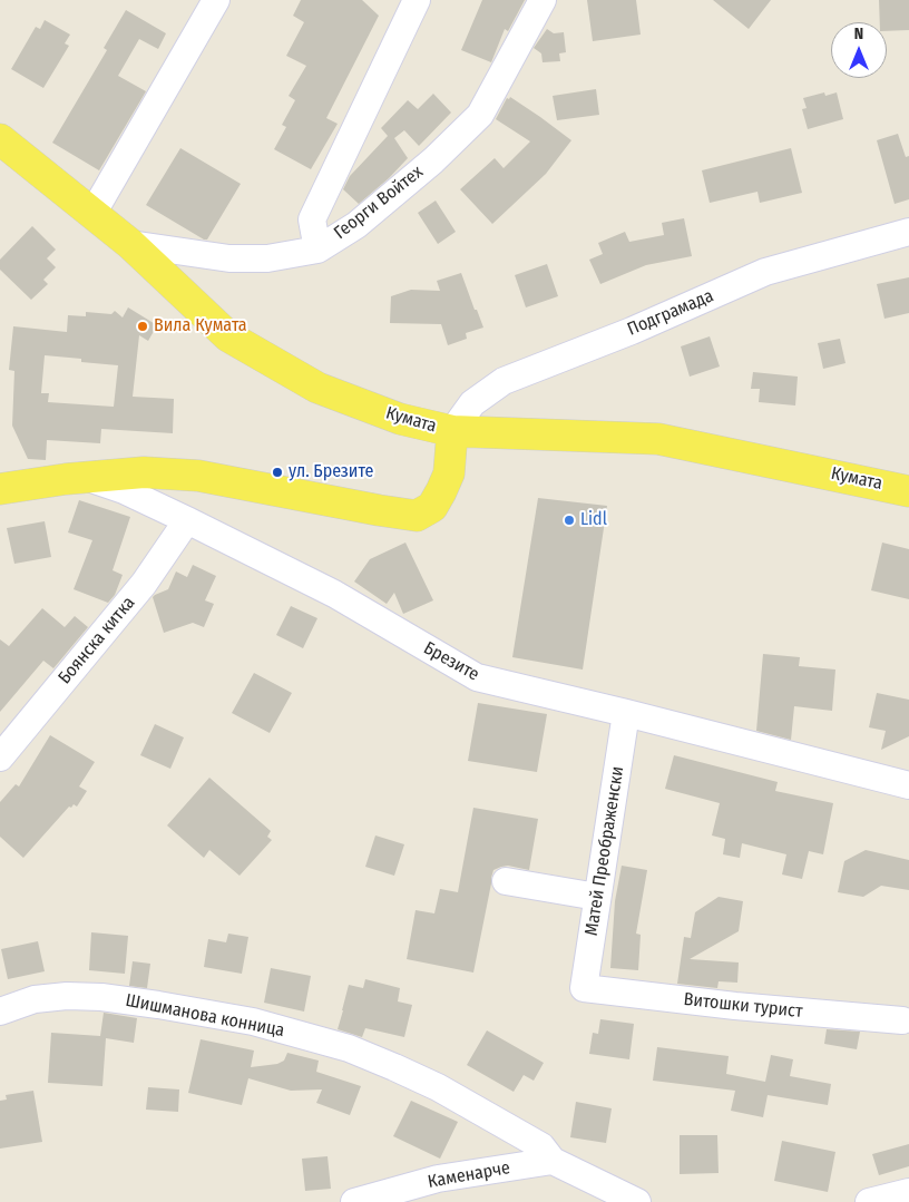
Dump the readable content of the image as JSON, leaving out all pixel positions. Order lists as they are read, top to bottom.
{
  "streets": {
    "main road": ["Кумата"],
    "street": [
      "Георги Войтех",
      "Подграмада",
      "Боянска китка",
      "Брезите",
      "Матей Преображенски",
      "Витошки турист",
      "Шишманова конница",
      "Каменарче"
    ]
  },
  "crossings": [
    ["Георги Войтех", "Кумата"],
    ["Подграмада", "Кумата"],
    ["Боянска китка", "Брезите"],
    ["Брезите", "Матей Преображенски"],
    ["Матей Преображенски", "Витошки турист"],
    ["Шишманова конница", "Каменарче"]
  ],
  "places": ["Вила Кумата", "ул. Брезите", "Lidl"],
  "north": "top"
}
